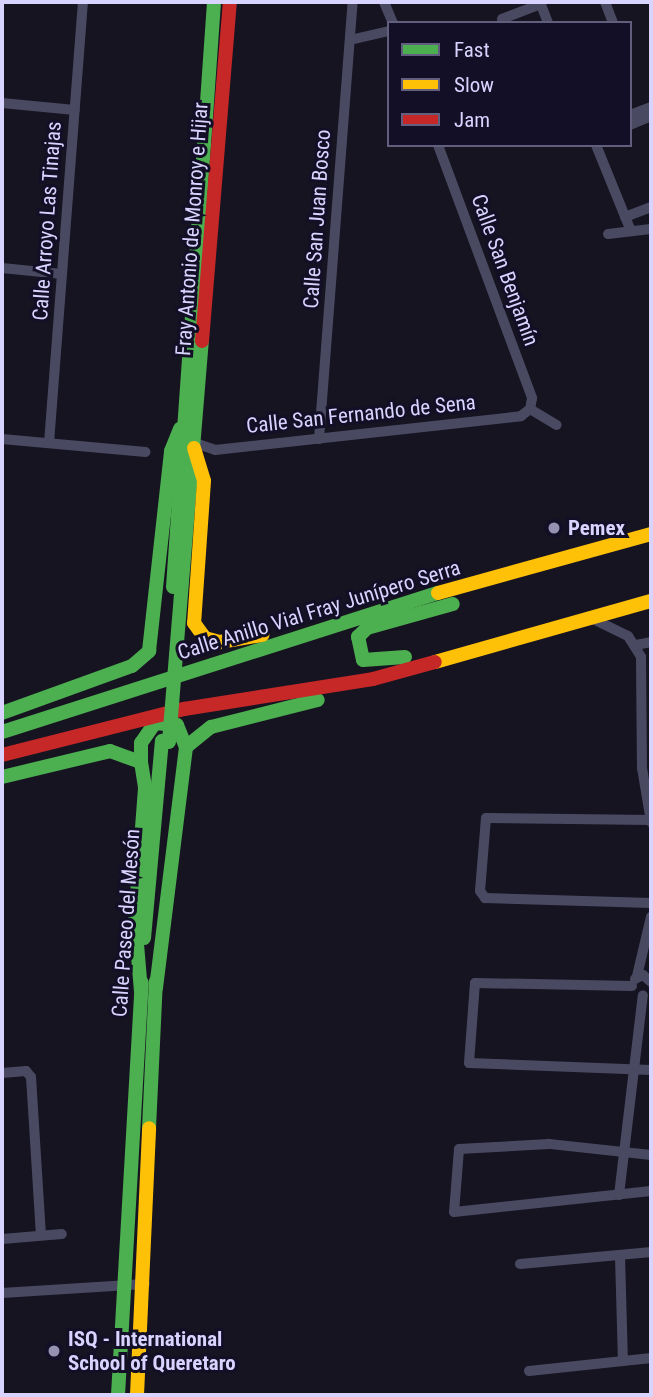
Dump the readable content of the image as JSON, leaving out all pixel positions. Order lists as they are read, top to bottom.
{
  "streets": {
    "main road": ["Fray Antonio de Monroy e Hijar", "Calle Anillo Vial Fray Junípero Serra", "Calle Paseo del Mesón"],
    "street": [
      "Calle San Juan Bosco",
      "Calle Arroyo Las Tinajas",
      "Calle San Benjamín",
      "Calle San Fernando de Sena"
    ]
  },
  "crossings": [
    ["Calle San Juan Bosco", "Calle San Fernando de Sena"],
    ["Fray Antonio de Monroy e Hijar", "Calle San Fernando de Sena"],
    ["Fray Antonio de Monroy e Hijar", "Calle Paseo del Mesón"],
    ["Calle San Benjamín", "Calle San Fernando de Sena"],
    ["Calle San Fernando de Sena", "Calle Paseo del Mesón"]
  ],
  "places": ["Pemex", "ISQ - International School of Queretaro"],
  "legend": ["Fast", "Slow", "Jam"]
}
